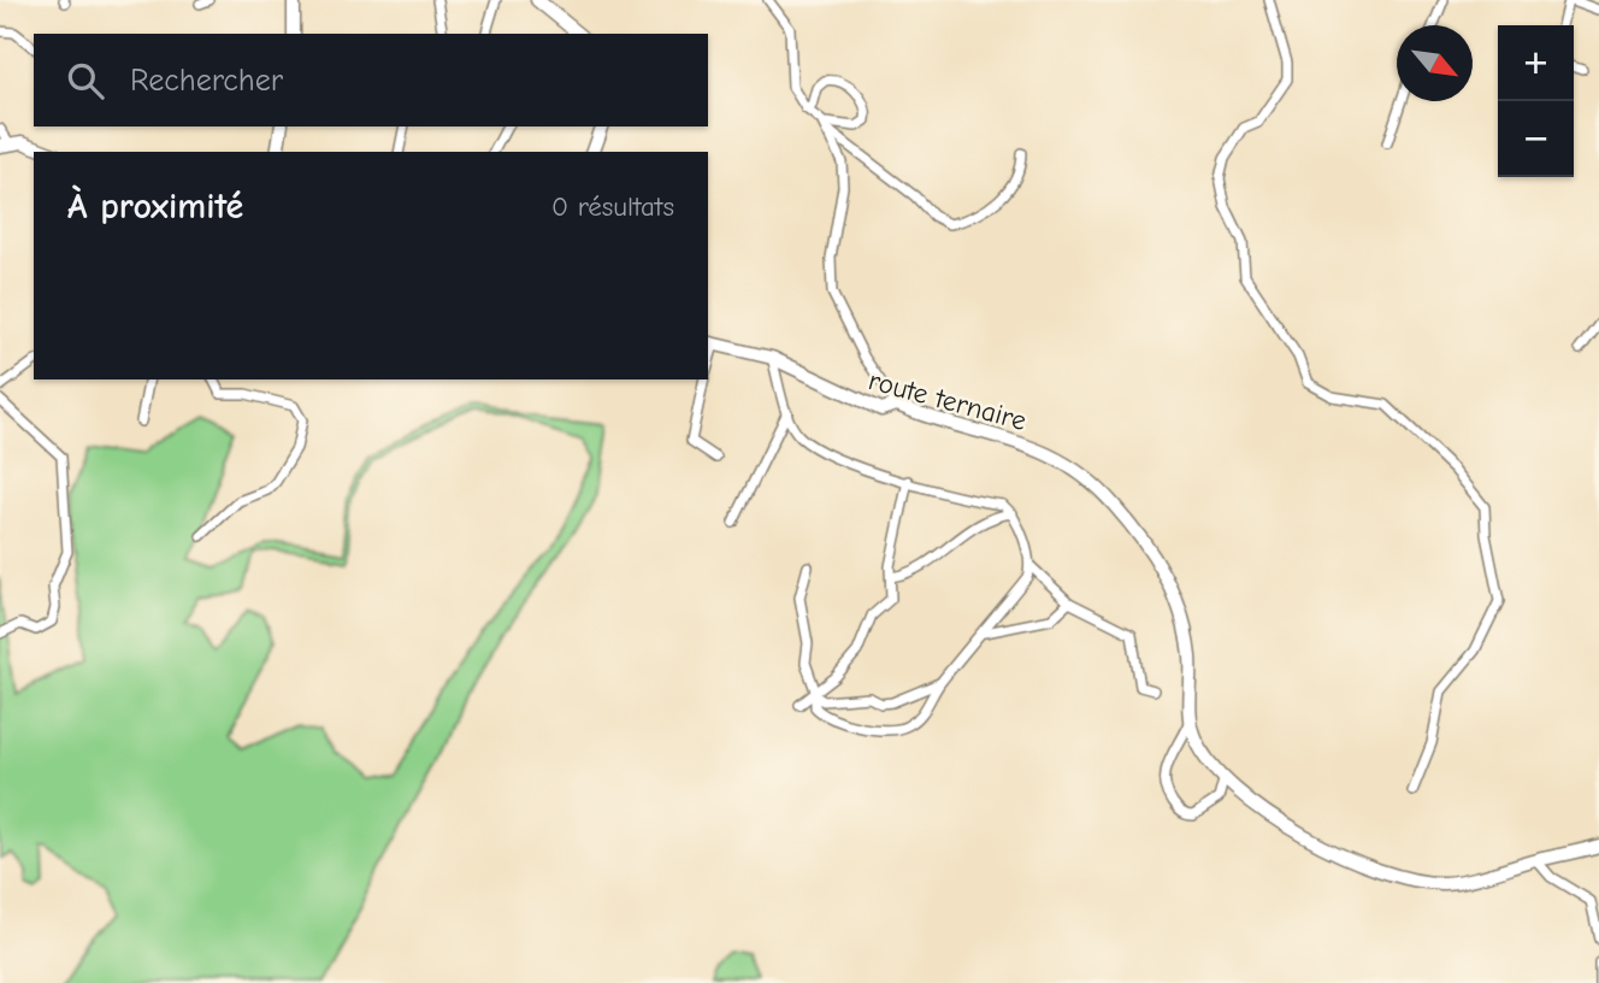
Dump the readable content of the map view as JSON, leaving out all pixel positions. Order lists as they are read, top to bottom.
{
  "streets": {
    "street": ["route ternaire"]
  },
  "north": "bottom right",
  "page": {
    "map_buttons": ["+", "−"],
    "search": "Rechercher",
    "heading": ["À proximité", "0 résultats"]
  }
}
